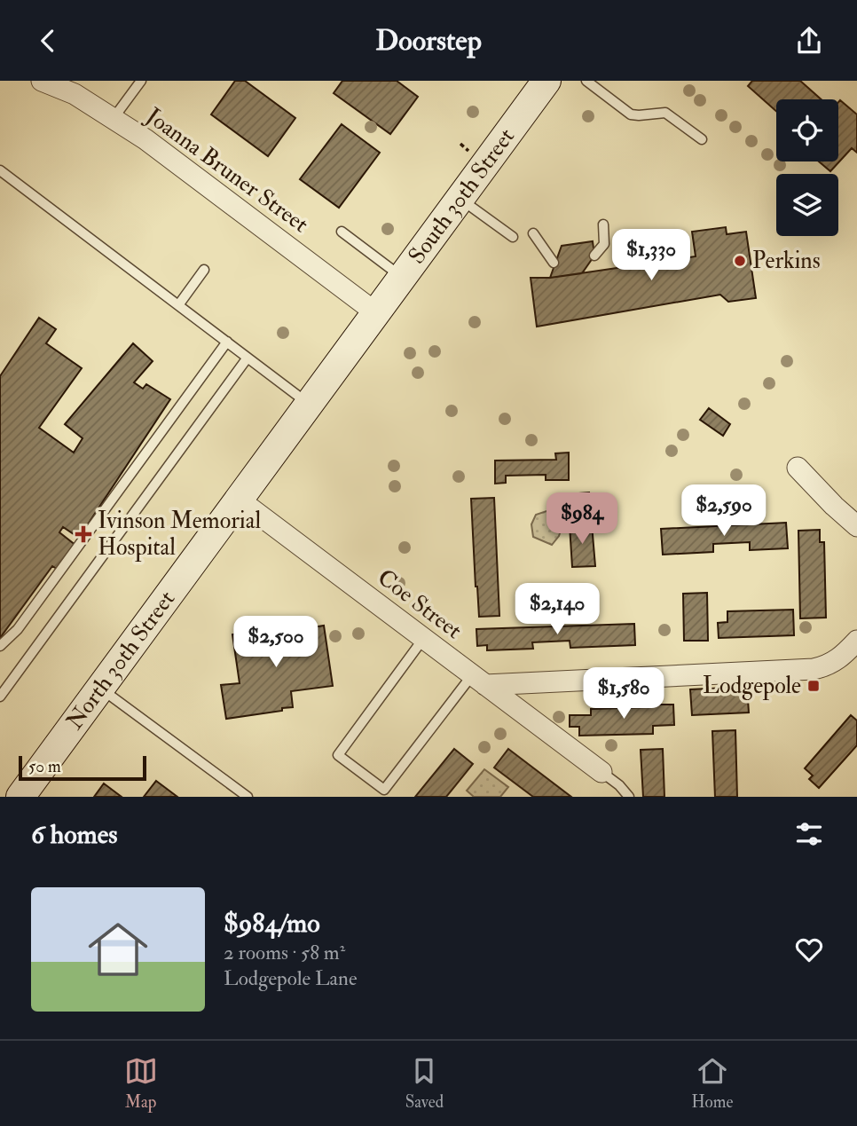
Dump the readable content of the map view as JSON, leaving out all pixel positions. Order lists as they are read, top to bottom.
{
  "streets": {
    "main road": ["South 30th Street", "North 30th Street"],
    "street": ["Joanna Bruner Street", "Coe Street"]
  },
  "crossings": [
    ["Joanna Bruner Street", "South 30th Street"],
    ["Joanna Bruner Street", "North 30th Street"],
    ["South 30th Street", "North 30th Street"],
    ["Coe Street", "North 30th Street"]
  ],
  "places": {
    "other": ["Perkins"],
    "health": ["Ivinson Memorial Hospital"],
    "transit": ["Lodgepole"]
  },
  "scale_bar": "50 m",
  "page": {
    "header": "Doorstep",
    "price": [
      "$1,330",
      "$2,590",
      "$984",
      "$2,140",
      "$2,500",
      "$1,580"
    ],
    "scale": "50 m",
    "heading": "6 homes",
    "list": [
      {
        "name": "$984/mo",
        "note": "2 rooms · 58 m² · Lodgepole Lane"
      }
    ],
    "tabs": ["Map", "Saved", "Home"]
  }
}
